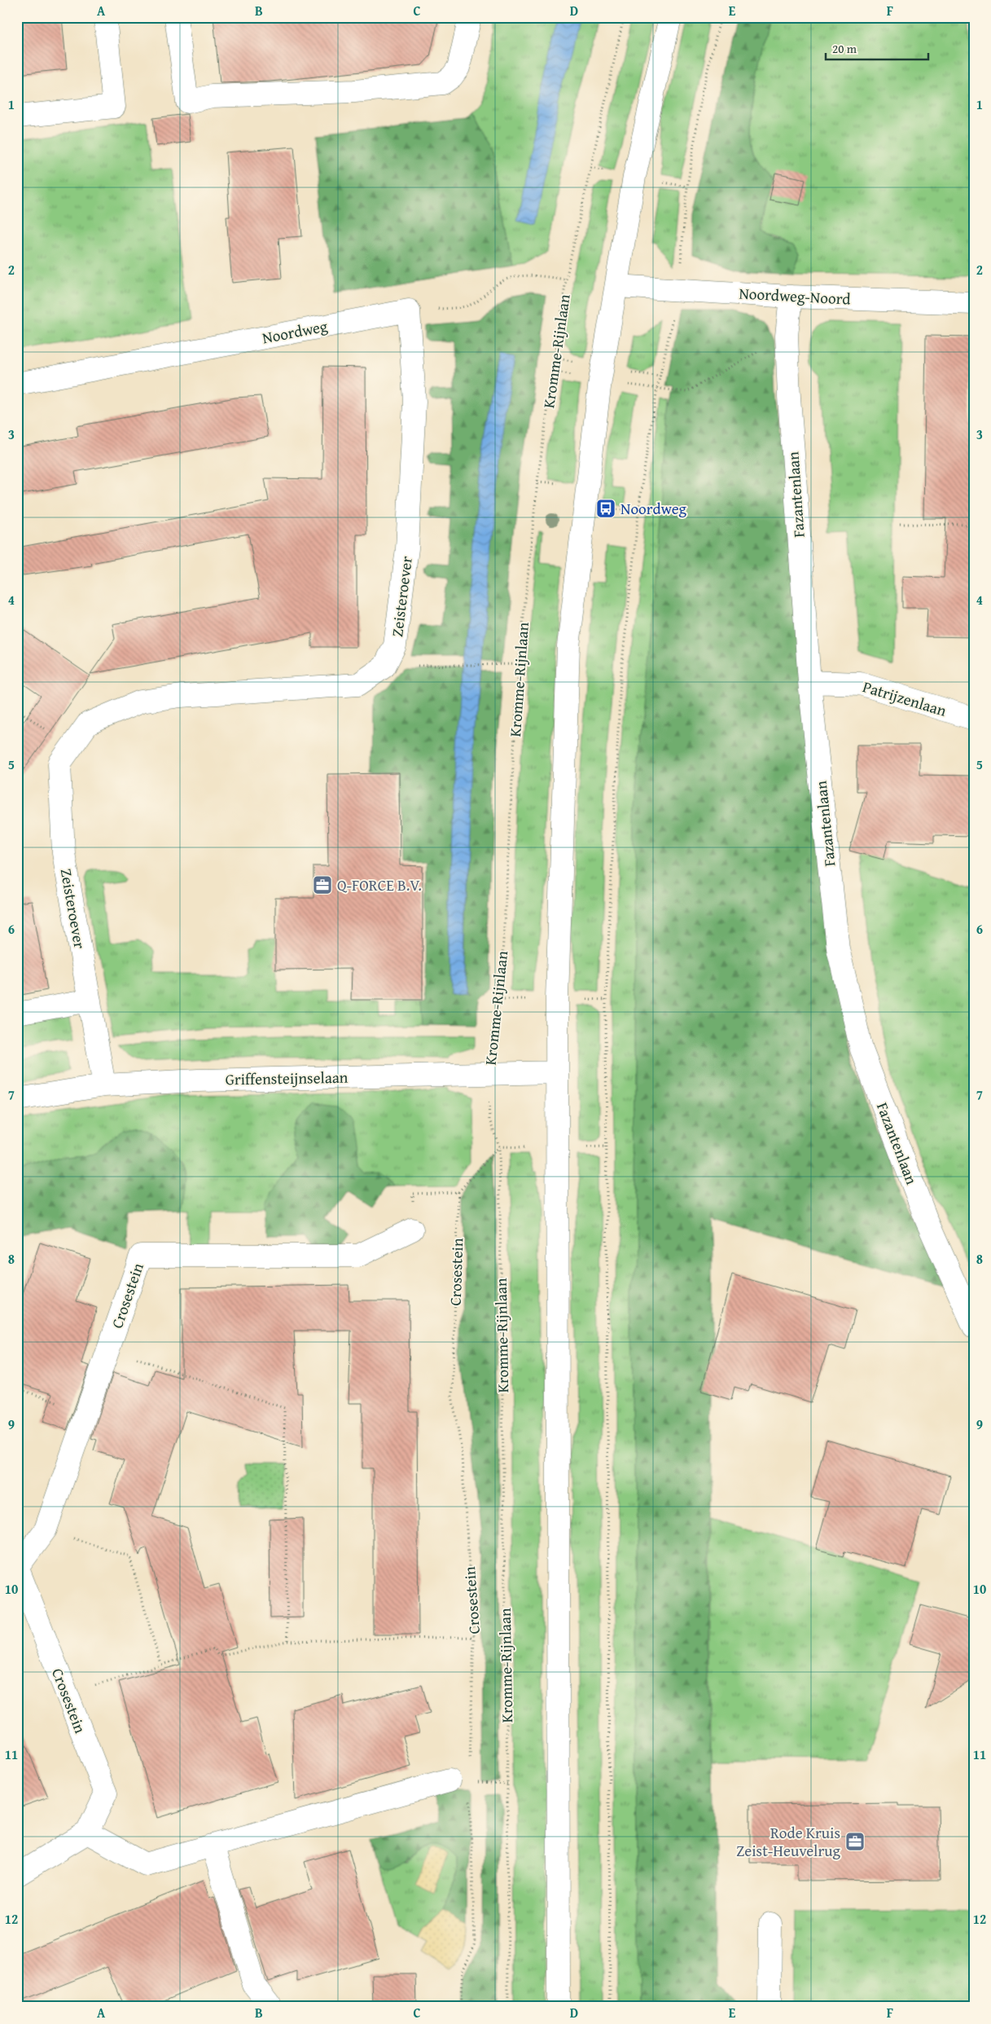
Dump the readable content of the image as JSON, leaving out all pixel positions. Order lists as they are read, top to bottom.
{
  "streets": {
    "street": [
      "Noordweg-Noord",
      "Noordweg",
      "Fazantenlaan",
      "Zeisteroever",
      "Patrijzenlaan",
      "Griffensteijnselaan",
      "Crosestein"
    ],
    "path": ["Kromme-Rijnlaan"]
  },
  "crossings": [
    ["Noordweg-Noord", "Fazantenlaan"],
    ["Noordweg", "Zeisteroever"],
    ["Kromme-Rijnlaan", "Griffensteijnselaan"],
    ["Fazantenlaan", "Patrijzenlaan"],
    ["Zeisteroever", "Griffensteijnselaan"]
  ],
  "places": {
    "bus stop": ["Noordweg"],
    "office": ["Q-FORCE B.V.", "Rode Kruis Zeist-Heuvelrug"]
  },
  "scale_bar": "20 m",
  "grid": {
    "columns": [
      "A",
      "B",
      "C",
      "D",
      "E",
      "F"
    ],
    "rows": [
      "1",
      "2",
      "3",
      "4",
      "5",
      "6",
      "7",
      "8",
      "9",
      "10",
      "11",
      "12"
    ]
  }
}
